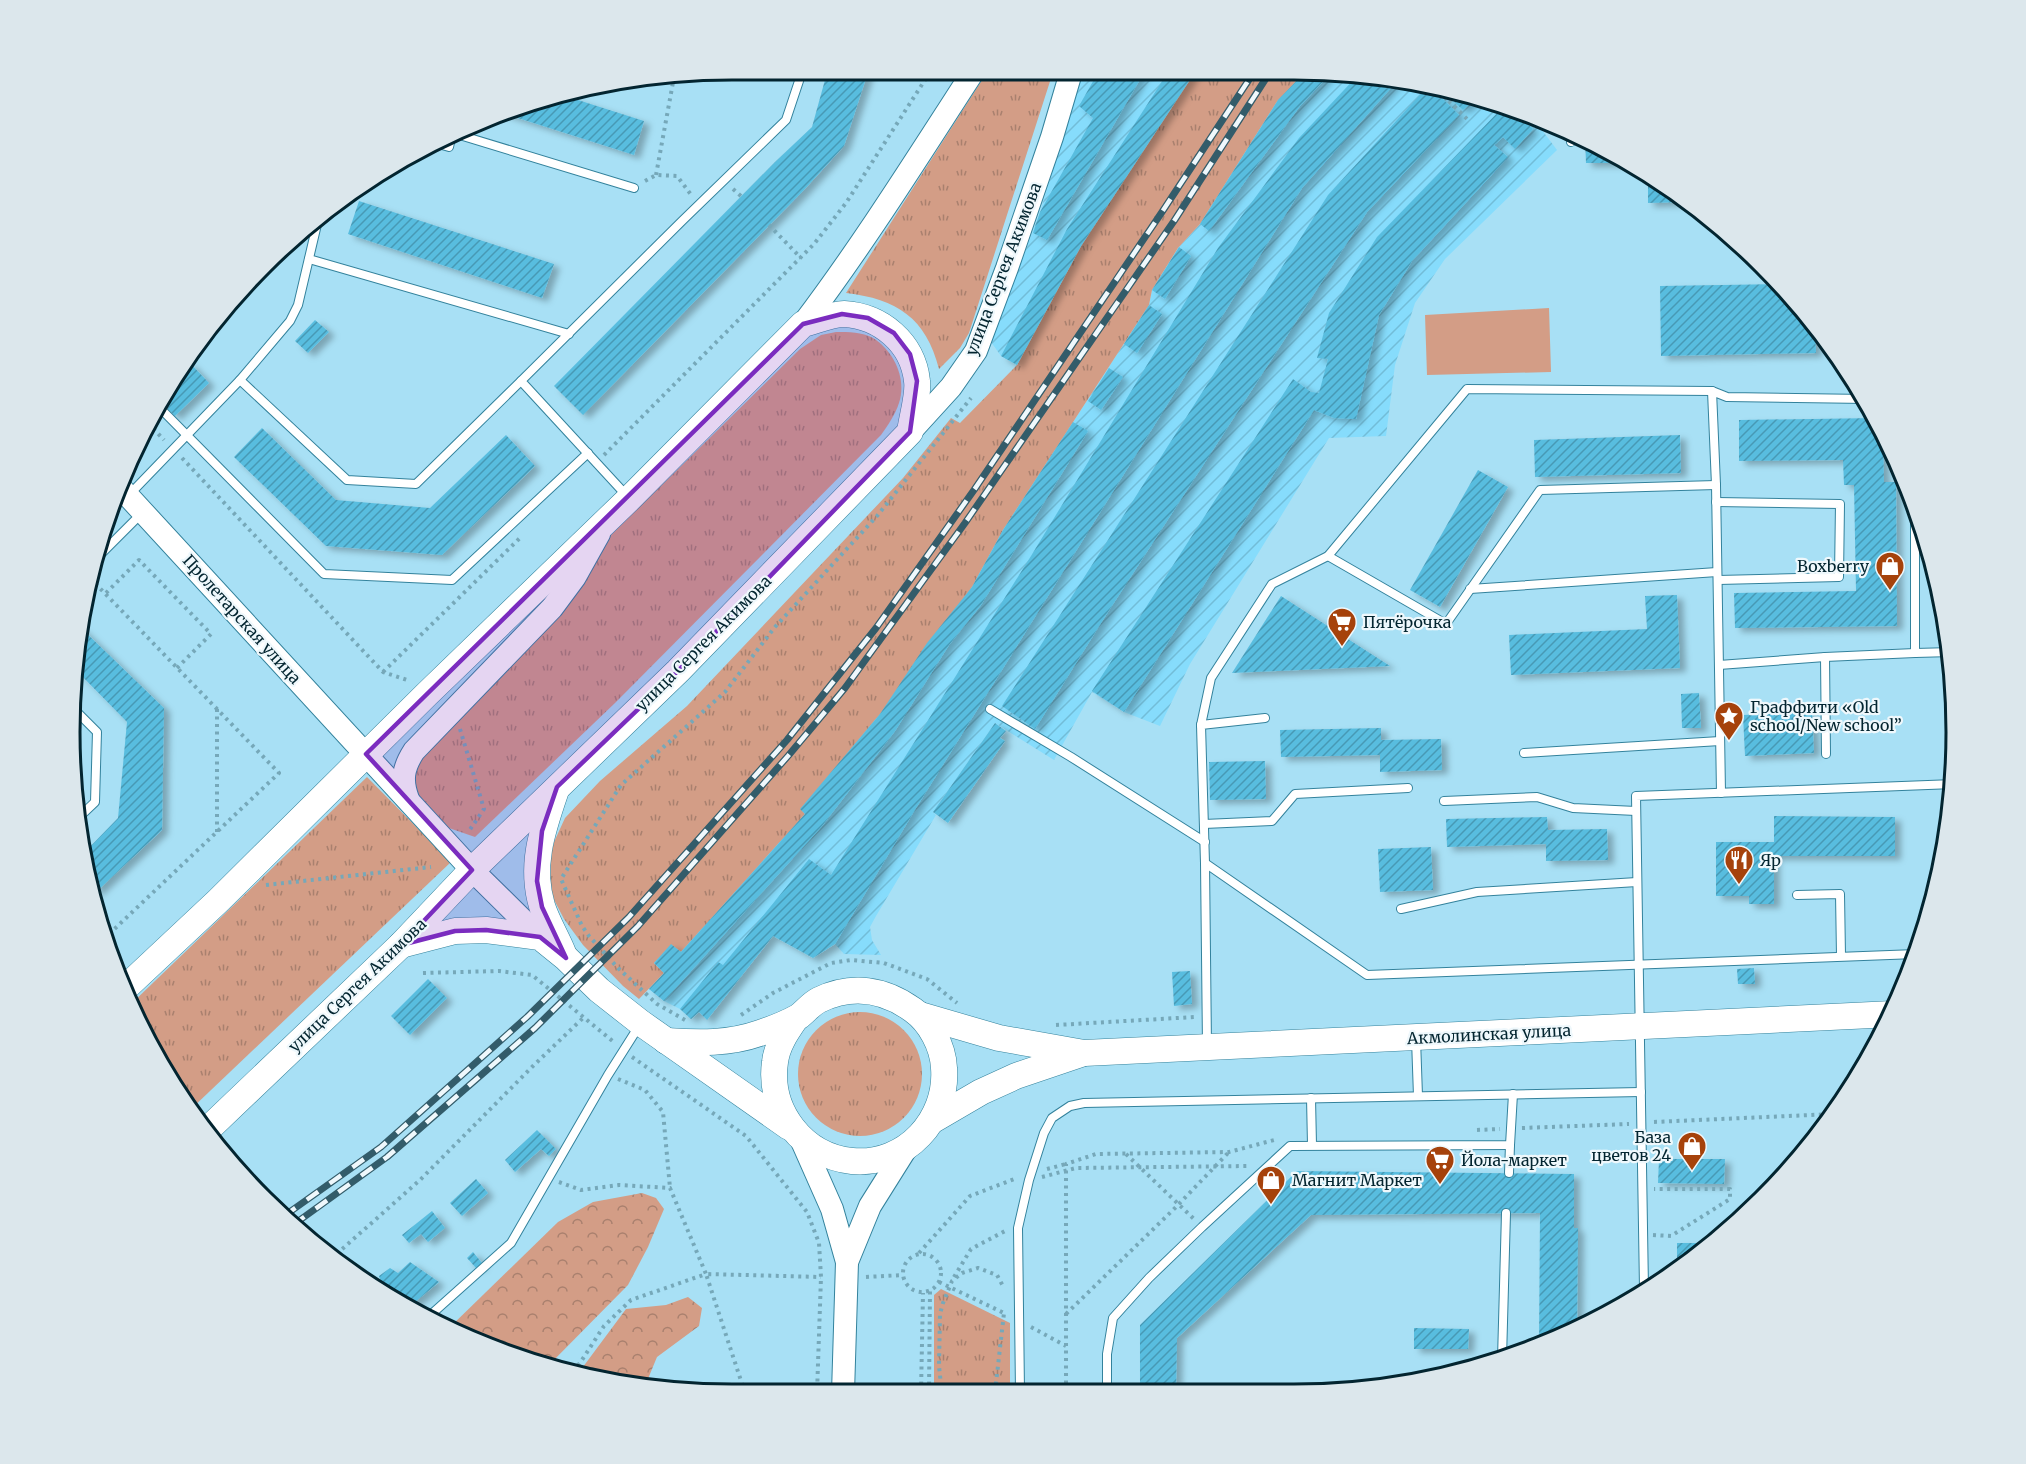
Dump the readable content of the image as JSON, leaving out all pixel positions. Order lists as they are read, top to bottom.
{
  "streets": {
    "main road": ["улица Сергея Акимова", "Пролетарская улица", "Акмолинская улица"]
  },
  "crossings": [
    ["улица Сергея Акимова", "Пролетарская улица"]
  ],
  "places": {
    "shop": ["Boxberry", "База цветов 24", "Магнит Маркет"],
    "supermarket": ["Пятёрочка", "Йола-маркет"],
    "place": ["Граффити «Old school/New school”"],
    "restaurant": ["Яр"]
  }
}
